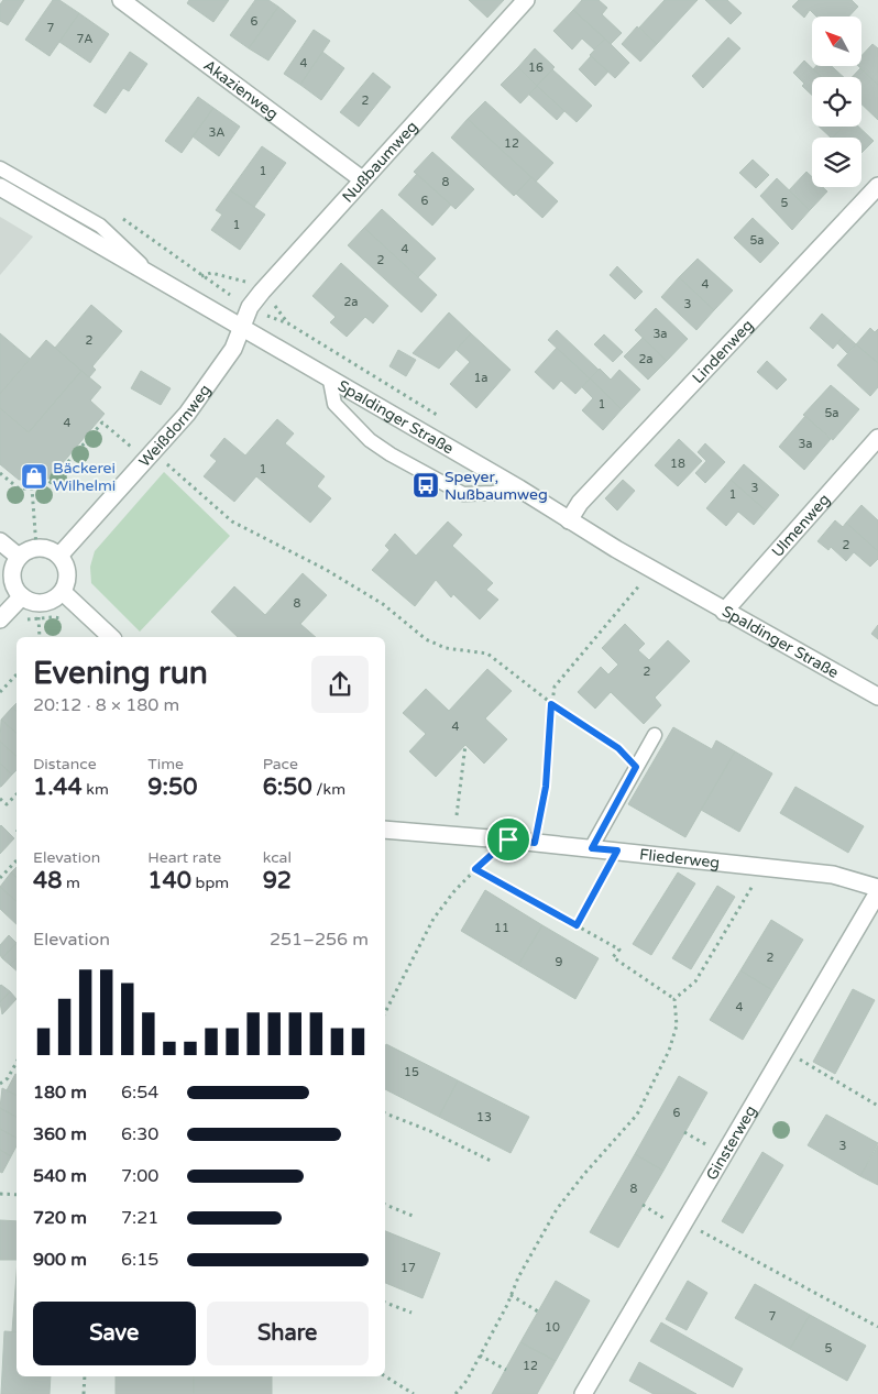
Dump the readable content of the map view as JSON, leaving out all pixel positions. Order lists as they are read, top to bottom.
{
  "streets": {
    "street": [
      "Akazienweg",
      "Nußbaumweg",
      "Lindenweg",
      "Spaldinger Straße",
      "Weißdornweg",
      "Ulmenweg",
      "Fliederweg",
      "Ginsterweg"
    ]
  },
  "crossings": [
    ["Akazienweg", "Nußbaumweg"],
    ["Nußbaumweg", "Spaldinger Straße"],
    ["Nußbaumweg", "Weißdornweg"],
    ["Lindenweg", "Spaldinger Straße"],
    ["Spaldinger Straße", "Weißdornweg"],
    ["Spaldinger Straße", "Ulmenweg"]
  ],
  "places": {
    "shop": ["Bäckerei Wilhelmi"],
    "bus stop": ["Speyer, Nußbaumweg"]
  },
  "house_numbers": [
    "6",
    "7",
    "7A",
    "4",
    "16",
    "2",
    "3A",
    "12",
    "1",
    "8",
    "6",
    "5",
    "1",
    "5a",
    "4",
    "2",
    "4",
    "2a",
    "3",
    "3a",
    "2",
    "2a",
    "1a",
    "1",
    "5a",
    "4",
    "3a",
    "18",
    "1",
    "3",
    "1",
    "2",
    "8",
    "2",
    "4",
    "11",
    "2",
    "9",
    "4",
    "15",
    "6",
    "13",
    "3",
    "8",
    "17",
    "7",
    "10",
    "5",
    "12"
  ],
  "north": "top left",
  "page": {
    "heading": ["Evening run", "20:12 · 8 × 180 m"],
    "stats": [
      ["Distance", "1.44 km"],
      ["Time", "9:50"],
      ["Pace", "6:50 /km"],
      ["Elevation", "48 m"],
      ["Heart rate", "140 bpm"],
      ["kcal", "92"]
    ],
    "chart": ["Elevation", "251–256 m"],
    "list": [
      {
        "name": "180 m",
        "note": "6:54"
      },
      {
        "name": "360 m",
        "note": "6:30"
      },
      {
        "name": "540 m",
        "note": "7:00"
      },
      {
        "name": "720 m",
        "note": "7:21"
      },
      {
        "name": "900 m",
        "note": "6:15"
      }
    ],
    "buttons": ["Save", "Share"]
  }
}
